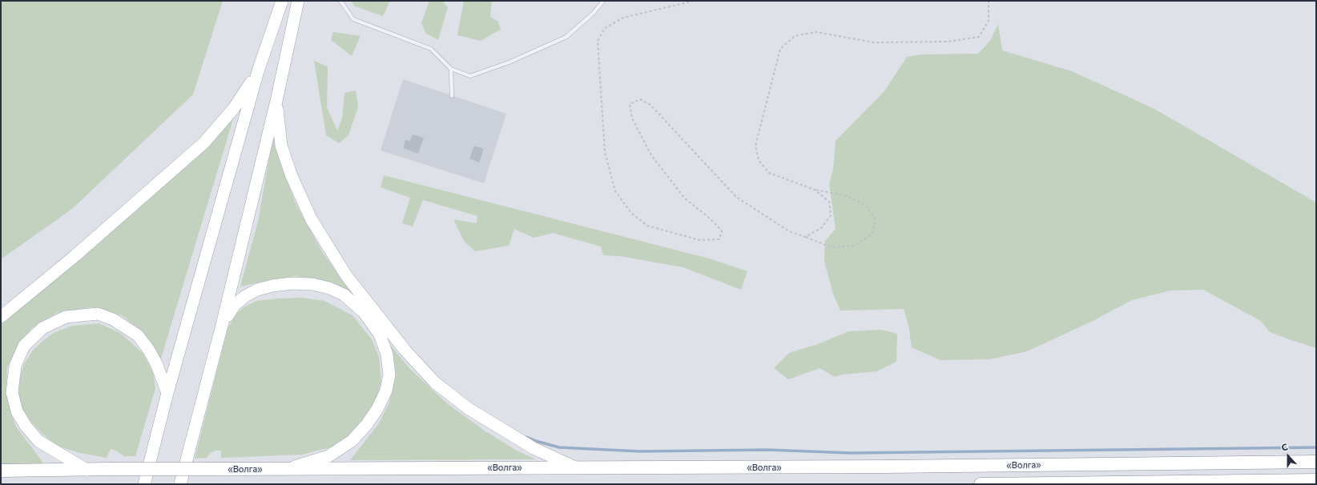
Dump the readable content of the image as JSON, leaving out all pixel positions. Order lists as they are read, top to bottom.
{
  "streets": {
    "highway": ["«Волга»"]
  },
  "north": "top"
}
